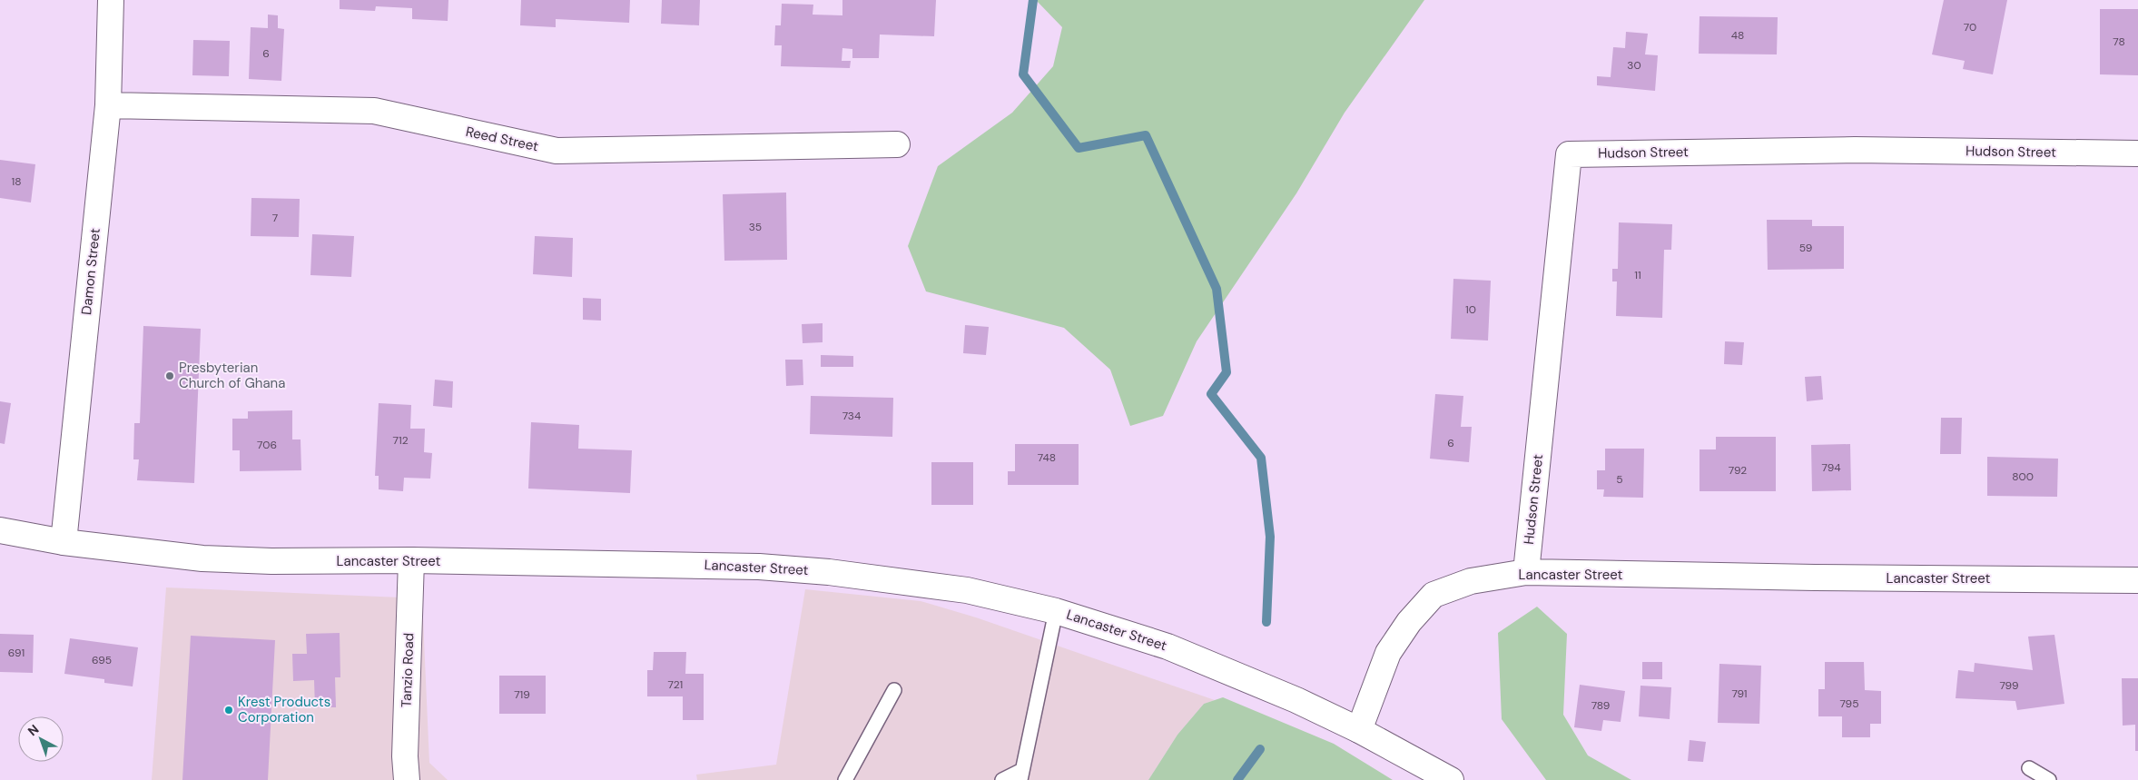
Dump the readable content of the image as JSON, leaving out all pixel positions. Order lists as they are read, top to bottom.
{
  "streets": {
    "street": [
      "Reed Street",
      "Hudson Street",
      "Damon Street",
      "Lancaster Street",
      "Tanzio Road"
    ]
  },
  "crossings": [
    ["Reed Street", "Damon Street"],
    ["Hudson Street", "Lancaster Street"],
    ["Damon Street", "Lancaster Street"],
    ["Lancaster Street", "Tanzio Road"]
  ],
  "places": ["Presbyterian Church of Ghana", "Krest Products Corporation"],
  "house_numbers": [
    "70",
    "48",
    "78",
    "6",
    "30",
    "18",
    "7",
    "35",
    "59",
    "11",
    "10",
    "734",
    "712",
    "6",
    "706",
    "748",
    "794",
    "792",
    "800",
    "5",
    "691",
    "695",
    "721",
    "799",
    "791",
    "719",
    "795",
    "789"
  ],
  "north": "top left"
}
